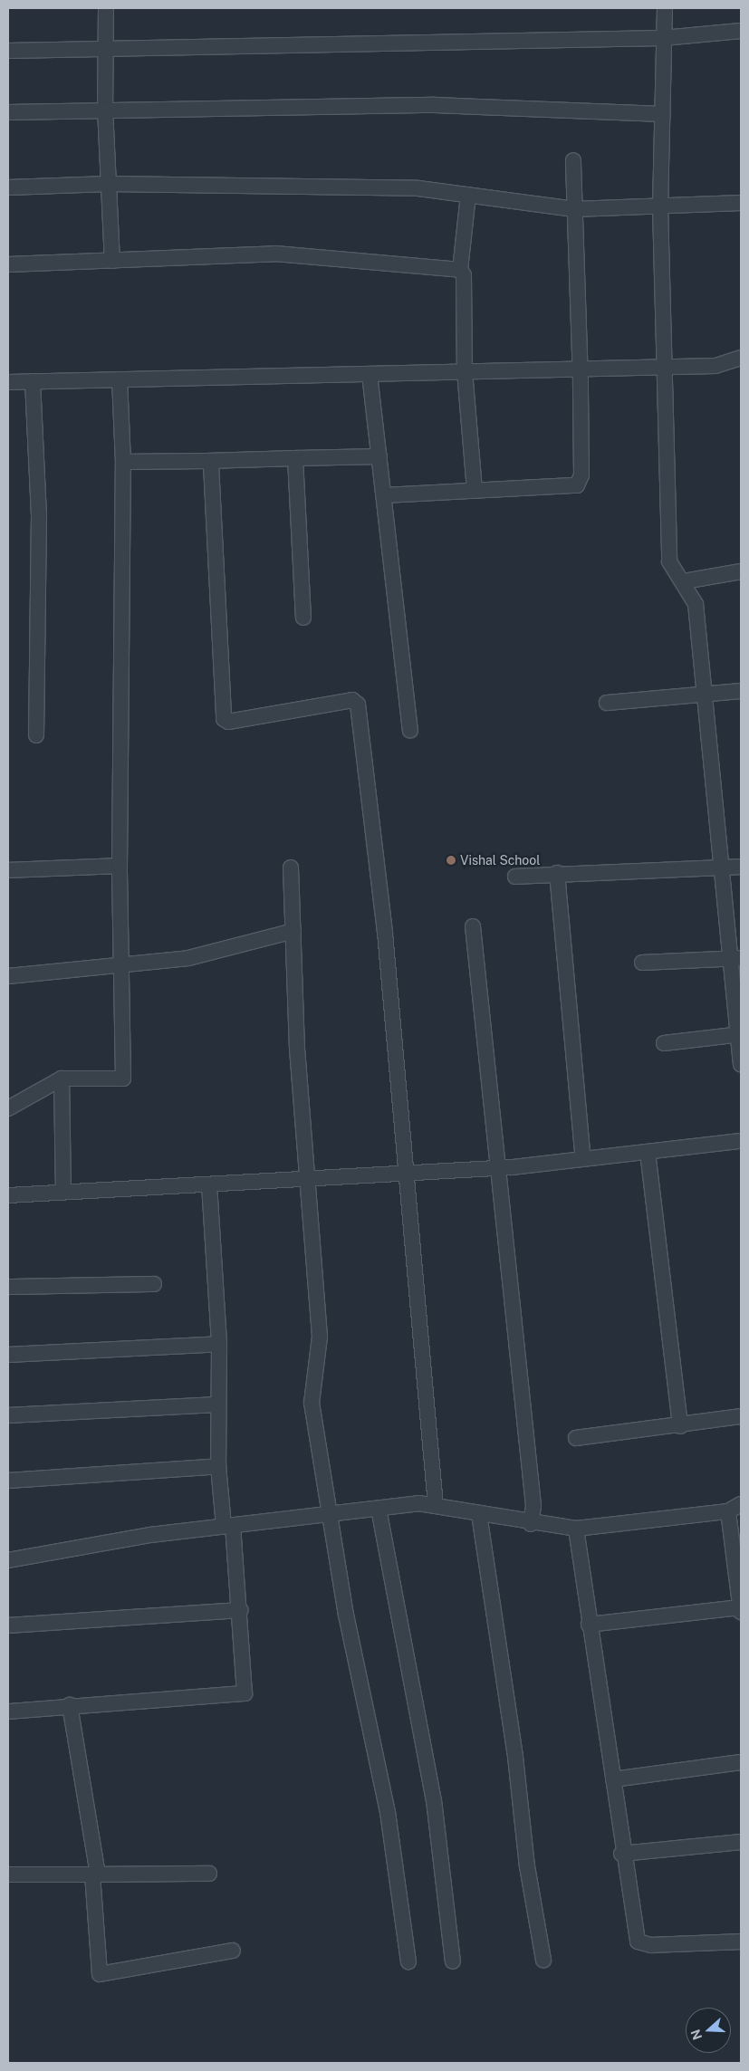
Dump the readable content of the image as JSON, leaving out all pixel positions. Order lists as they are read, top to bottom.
{
  "places": ["Vishal School"],
  "north": "left"
}
